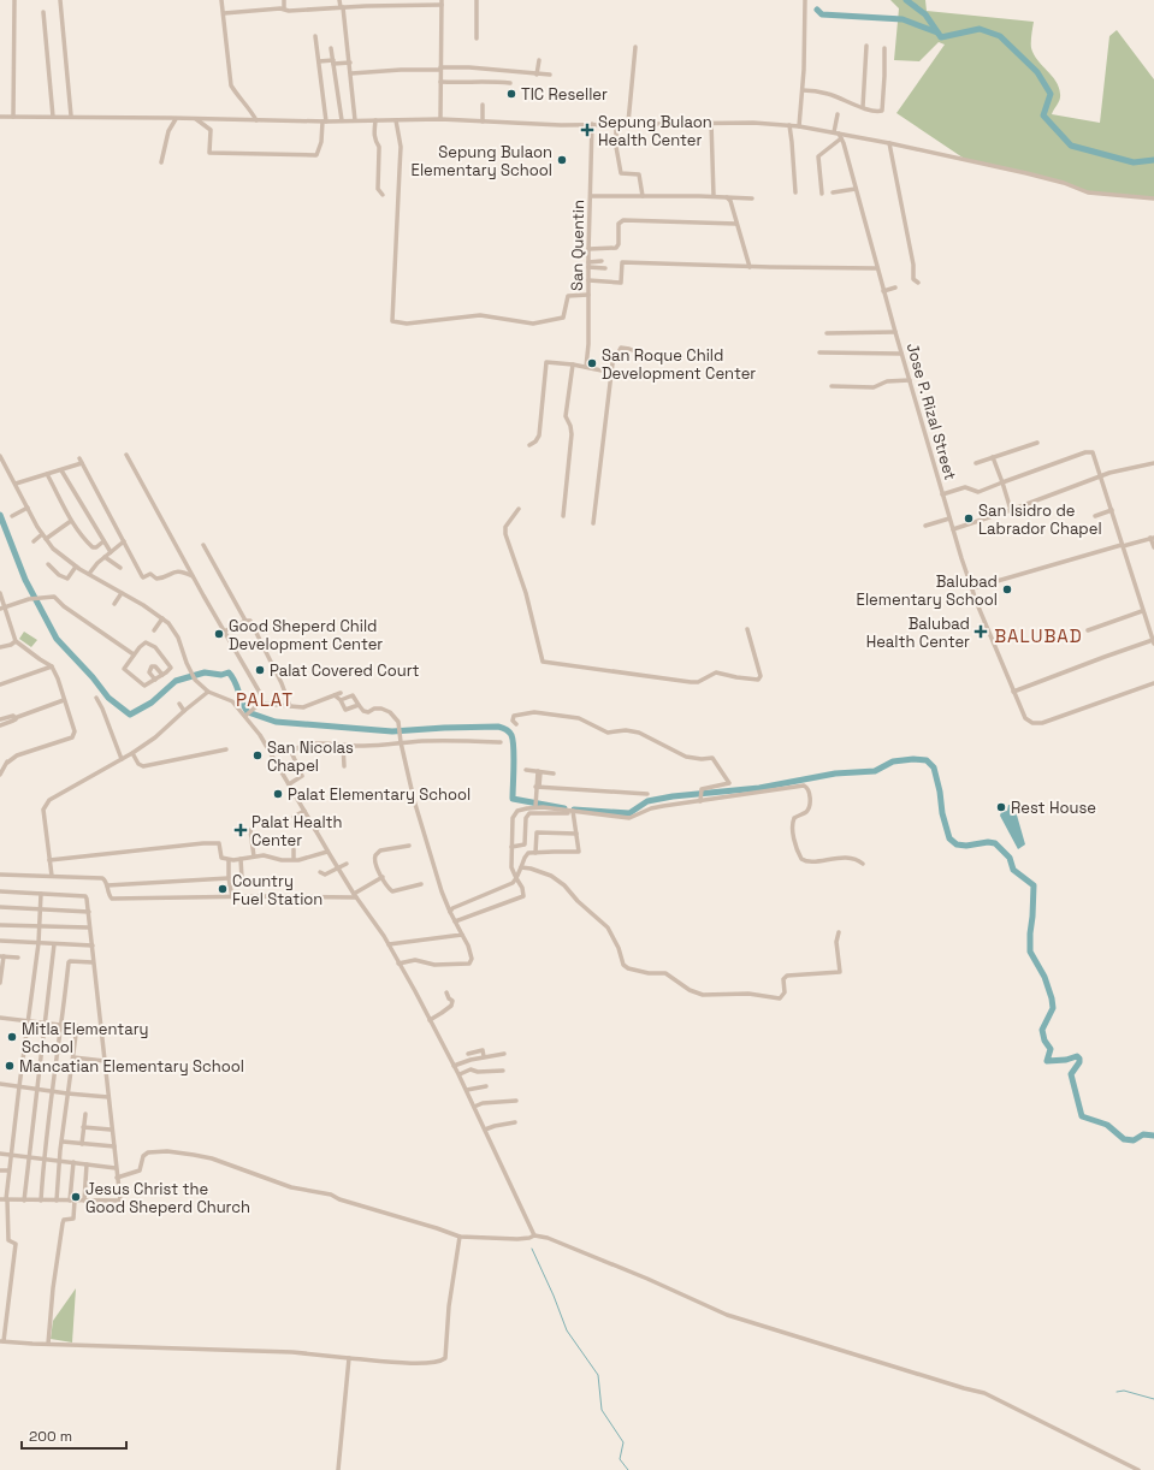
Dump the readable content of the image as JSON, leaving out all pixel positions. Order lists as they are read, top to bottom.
{
  "streets": {
    "street": ["San Quentin", "Jose P. Rizal Street"]
  },
  "districts": ["BALUBAD", "PALAT"],
  "places": {
    "other": [
      "TIC Reseller",
      "Sepung Bulaon Elementary School",
      "San Roque Child Development Center",
      "San Isidro de Labrador Chapel",
      "Balubad Elementary School",
      "Good Sheperd Child Development Center",
      "Palat Covered Court",
      "San Nicolas Chapel",
      "Palat Elementary School",
      "Rest House",
      "Country Fuel Station",
      "Mitla Elementary School",
      "Mancatian Elementary School",
      "Jesus Christ the Good Sheperd Church"
    ],
    "health": ["Sepung Bulaon Health Center", "Balubad Health Center", "Palat Health Center"]
  },
  "scale_bar": "200 m"
}
